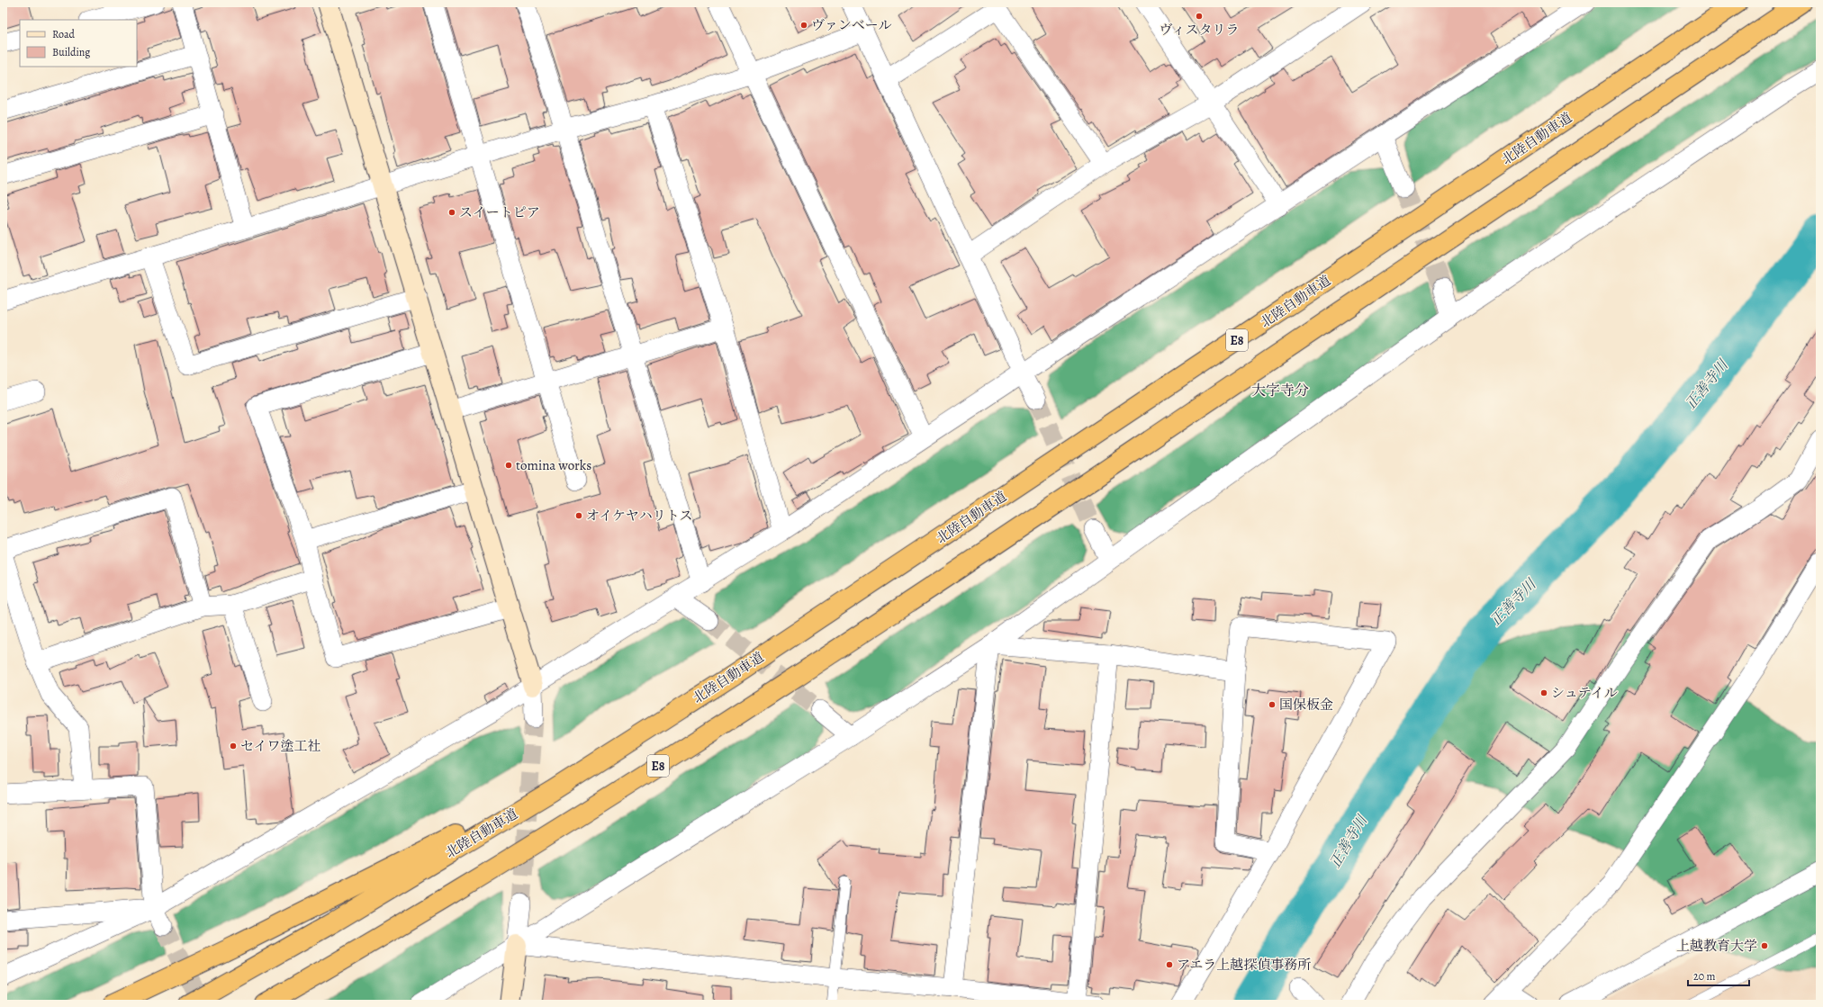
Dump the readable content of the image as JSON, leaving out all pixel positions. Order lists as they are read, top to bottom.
{
  "streets": {
    "highway": ["北陸自動車道", "E8"]
  },
  "districts": ["大字寺分"],
  "water": ["正善寺川"],
  "places": [
    "ヴィスタリラ",
    "ヴァンベール",
    "スイートピア",
    "tomina works",
    "オイケヤハリトス",
    "シュテイル",
    "国保板金",
    "セイワ塗工社",
    "上越教育大学",
    "アエラ上越探偵事務所"
  ],
  "legend": ["Road", "Building"],
  "scale_bar": "20 m"
}
